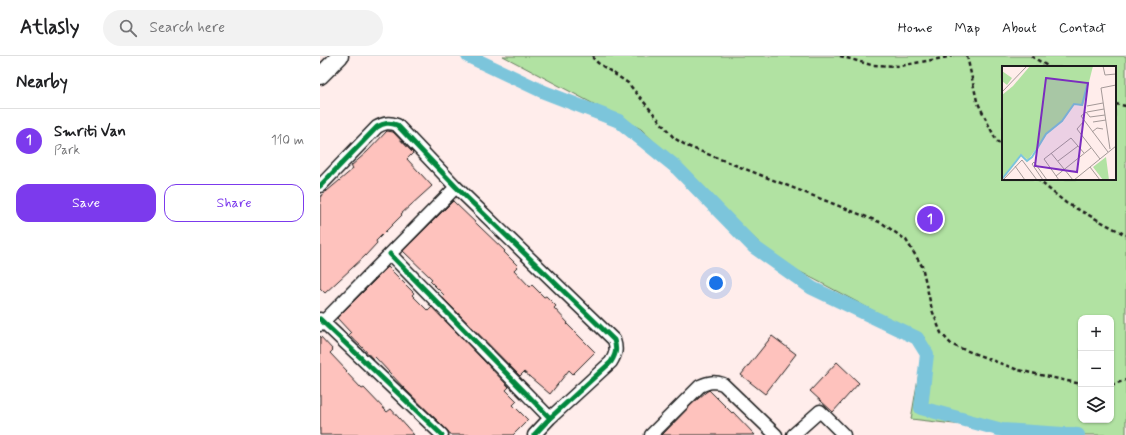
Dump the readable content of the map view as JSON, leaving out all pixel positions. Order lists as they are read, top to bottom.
{
  "page": {
    "header": "Atlasly",
    "search": "Search here",
    "nav": [
      "Home",
      "Map",
      "About",
      "Contact"
    ],
    "heading": "Nearby",
    "list": [
      {
        "mark": "1",
        "name": "Smriti Van",
        "note": "Park",
        "value": "110 m"
      }
    ],
    "buttons": ["Save", "Share"],
    "pins": "1",
    "map_buttons": ["+", "−"]
  }
}
